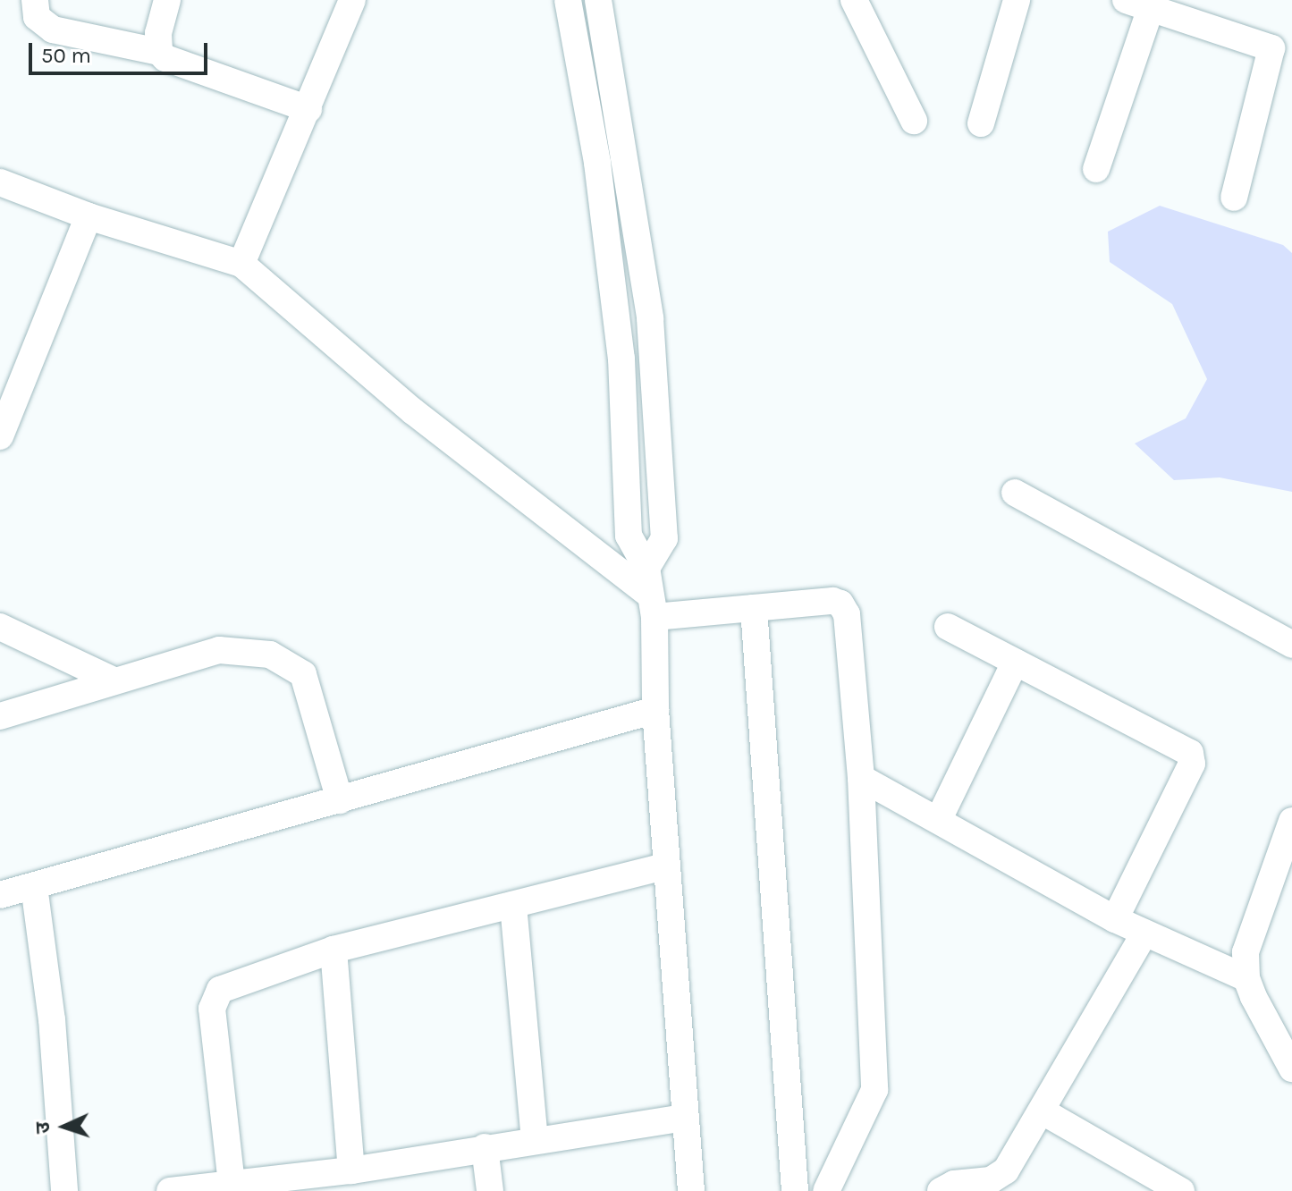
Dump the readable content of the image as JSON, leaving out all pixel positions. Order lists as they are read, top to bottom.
{
  "scale_bar": "50 m",
  "north": "left"
}
